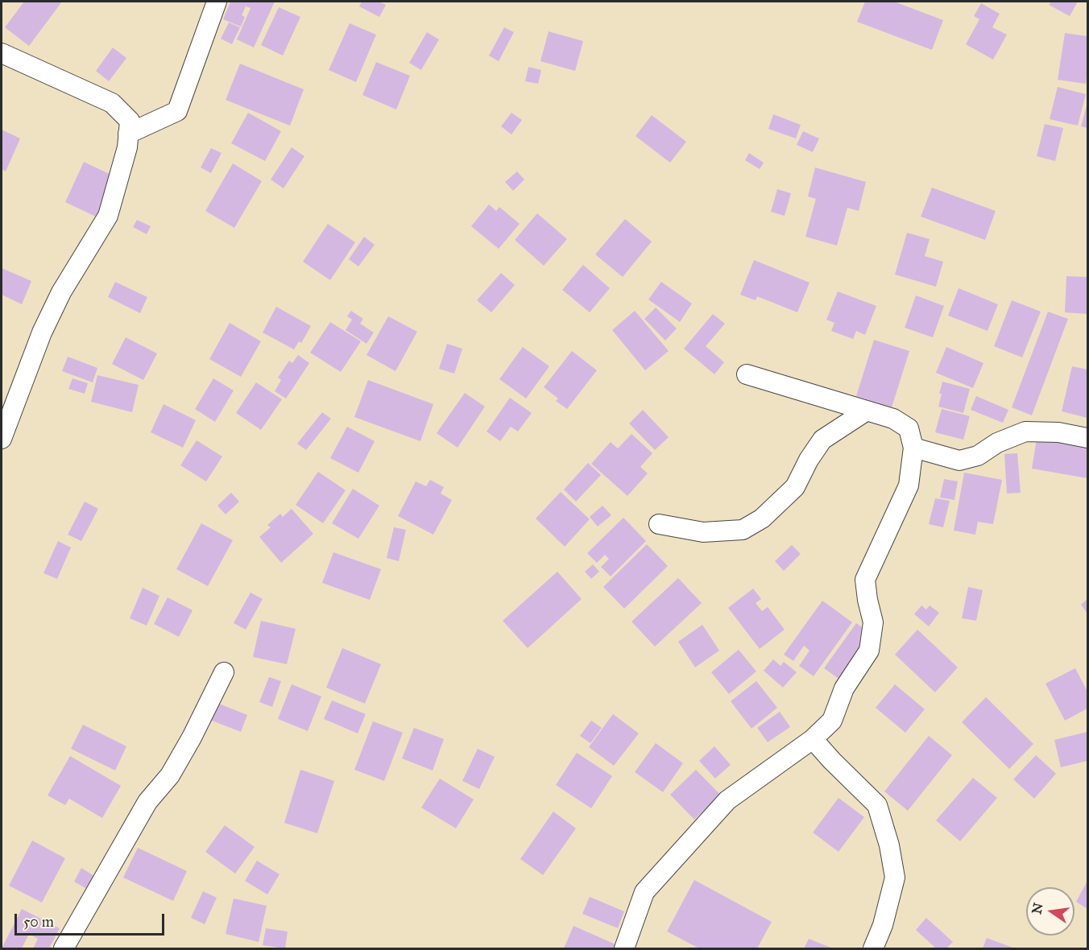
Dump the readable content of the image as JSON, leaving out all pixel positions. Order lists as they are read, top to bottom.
{
  "scale_bar": "50 m",
  "north": "left"
}
